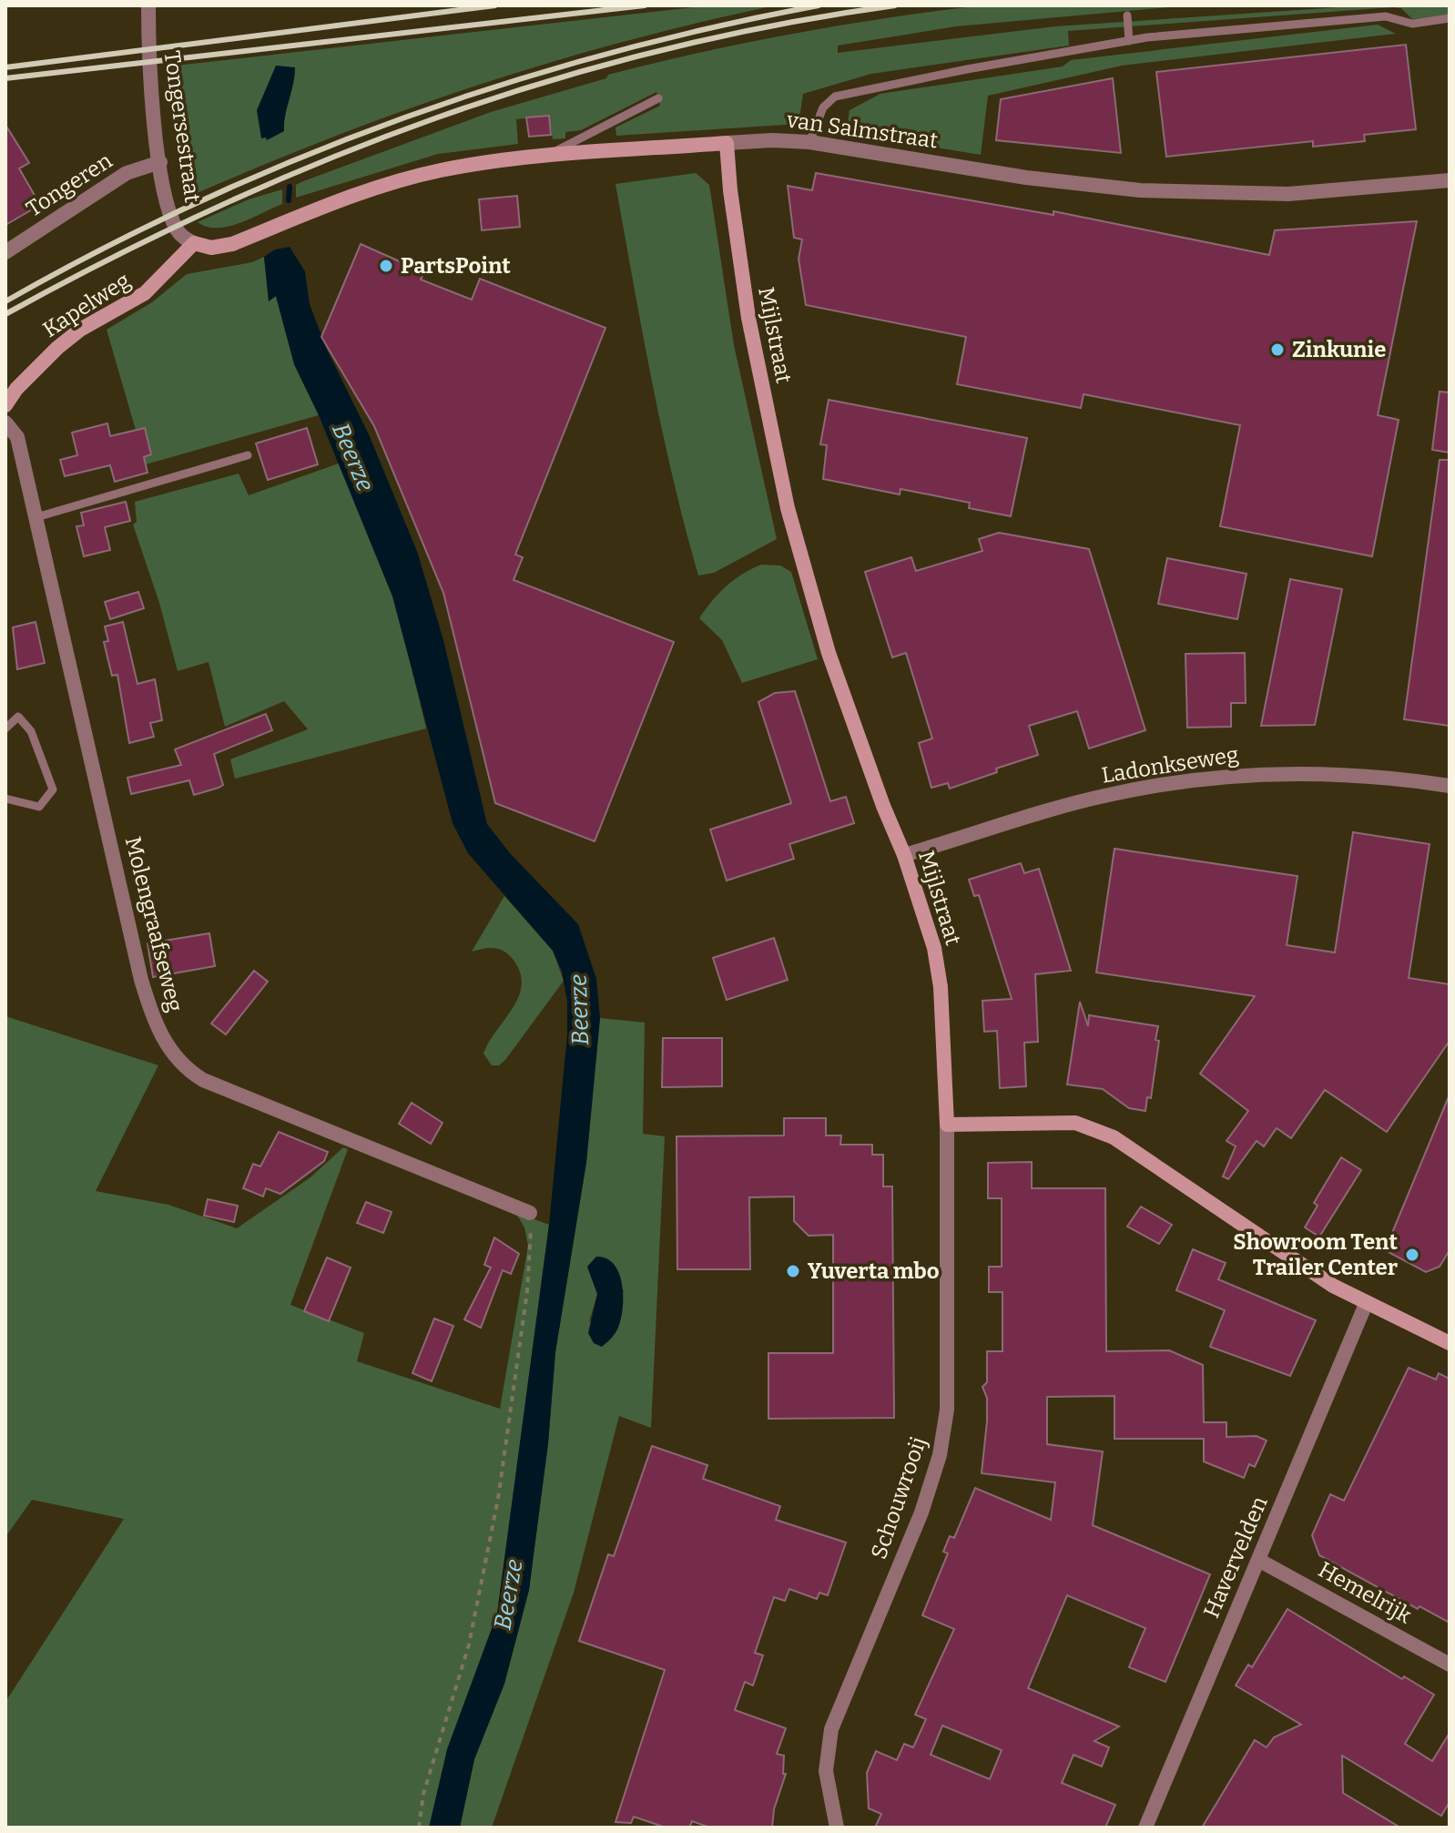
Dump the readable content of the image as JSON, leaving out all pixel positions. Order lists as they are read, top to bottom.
{
  "streets": {
    "main road": ["van Salmstraat", "Kapelweg", "Mijlstraat"],
    "street": [
      "Tongersestraat",
      "Tongeren",
      "Ladonkseweg",
      "Molengraafseweg",
      "Schouwrooij",
      "Havervelden",
      "Hemelrijk"
    ]
  },
  "crossings": [
    ["Tongersestraat", "van Salmstraat"],
    ["Tongersestraat", "Tongeren"],
    ["Tongersestraat", "Kapelweg"],
    ["van Salmstraat", "Kapelweg"],
    ["van Salmstraat", "Mijlstraat"],
    ["Mijlstraat", "Ladonkseweg"],
    ["Mijlstraat", "Schouwrooij"],
    ["Havervelden", "Hemelrijk"]
  ],
  "water": ["Beerze"],
  "places": [
    "PartsPoint",
    "Zinkunie",
    "Showroom Tent Trailer Center",
    "Yuverta mbo"
  ]
}
